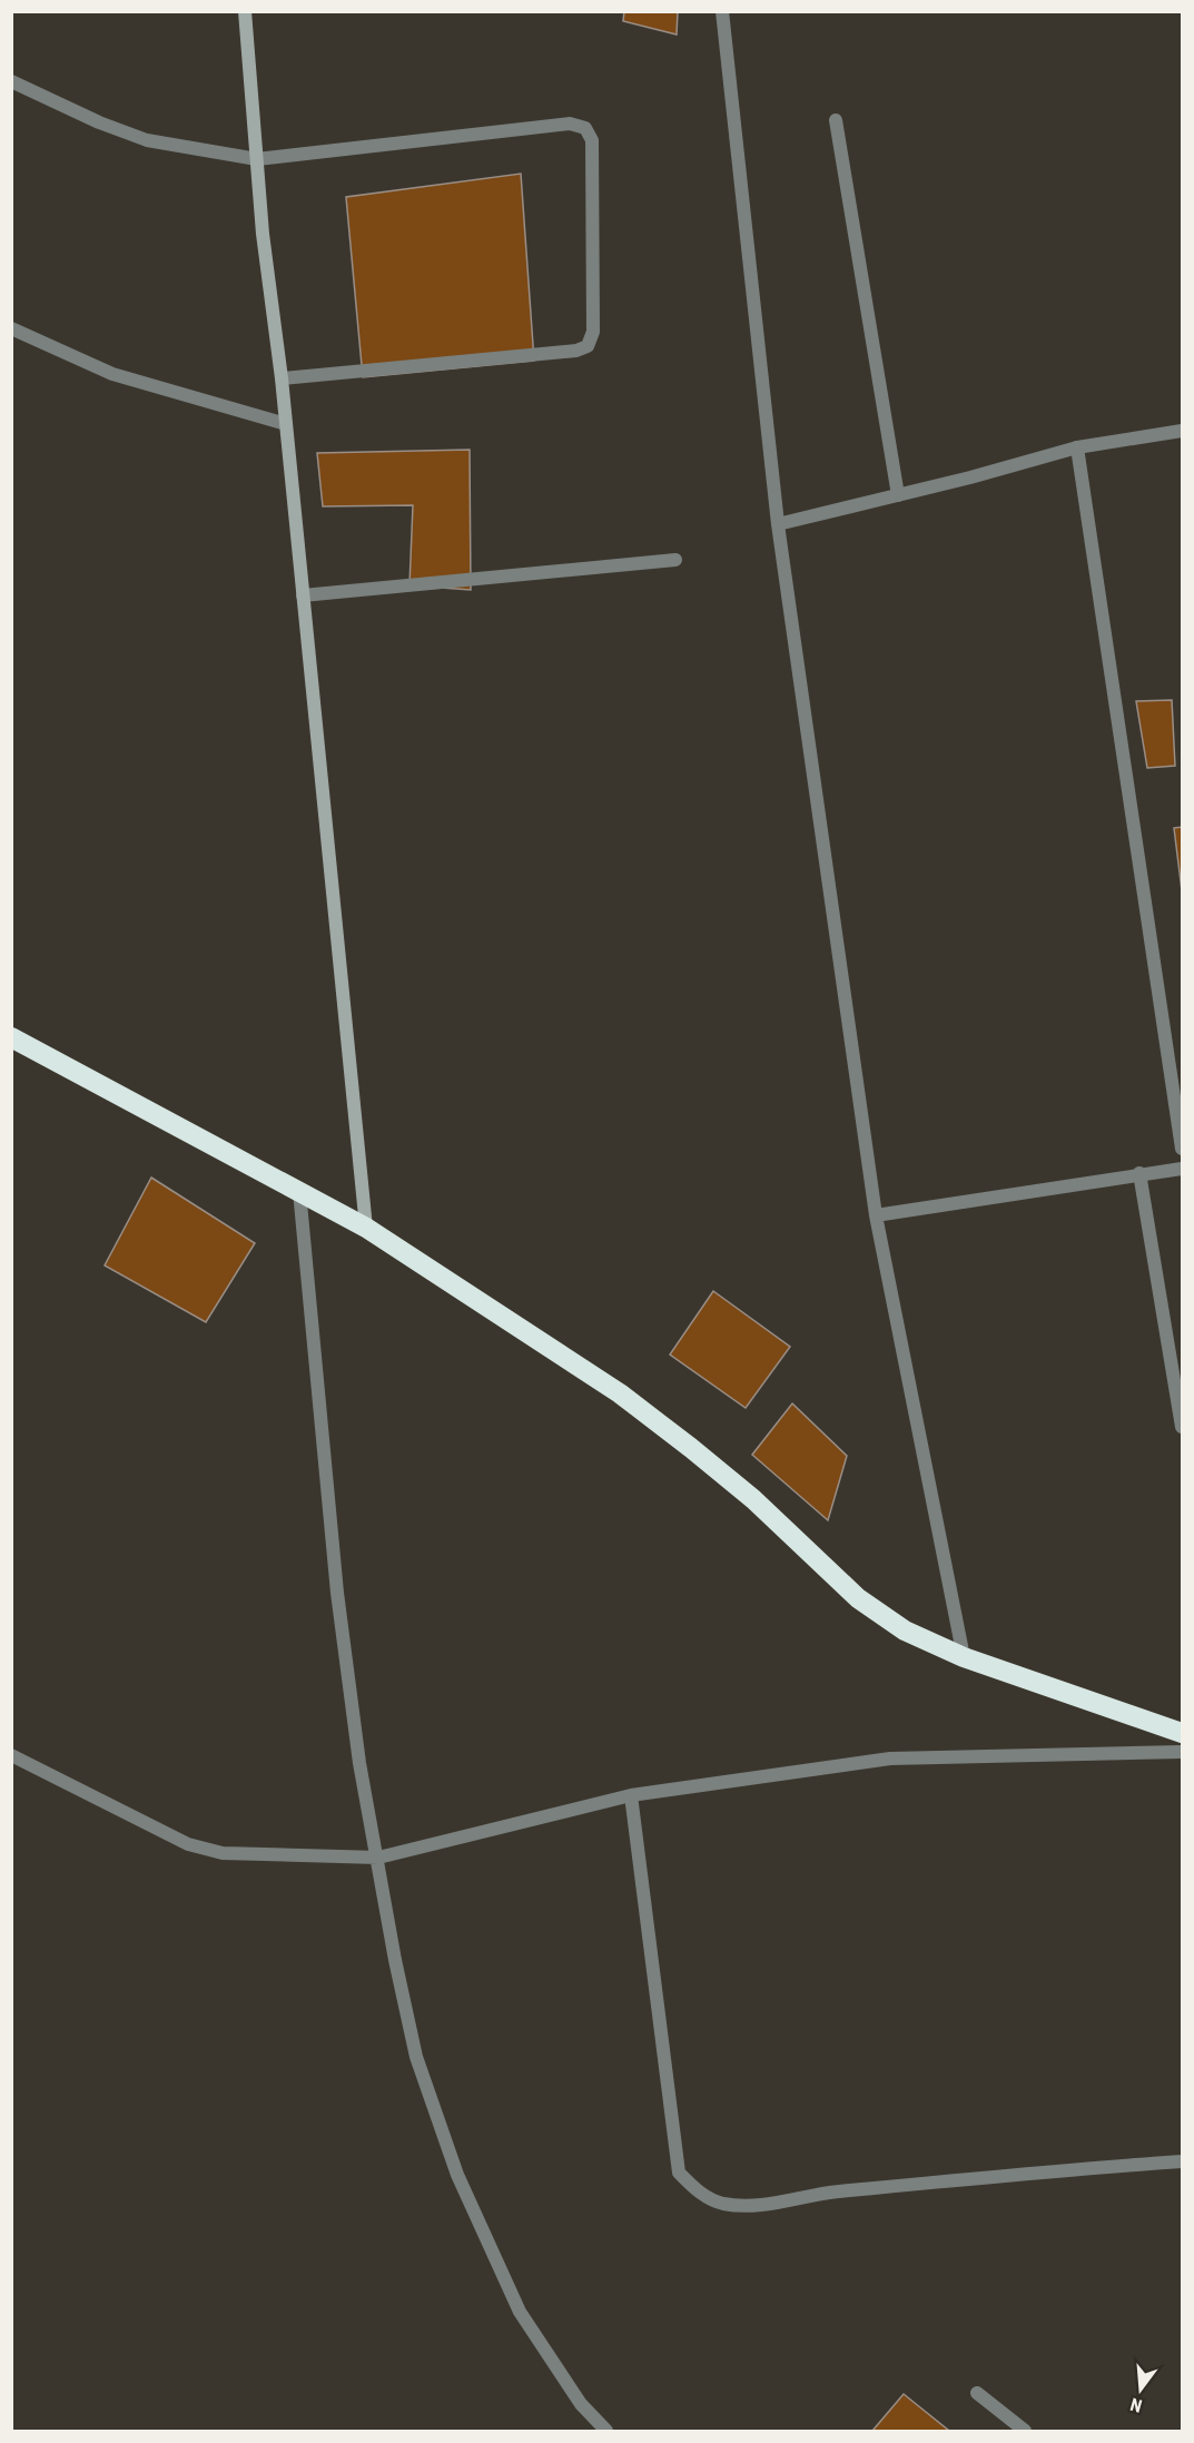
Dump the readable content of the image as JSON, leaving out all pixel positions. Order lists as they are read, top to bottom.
{
  "north": "bottom"
}
